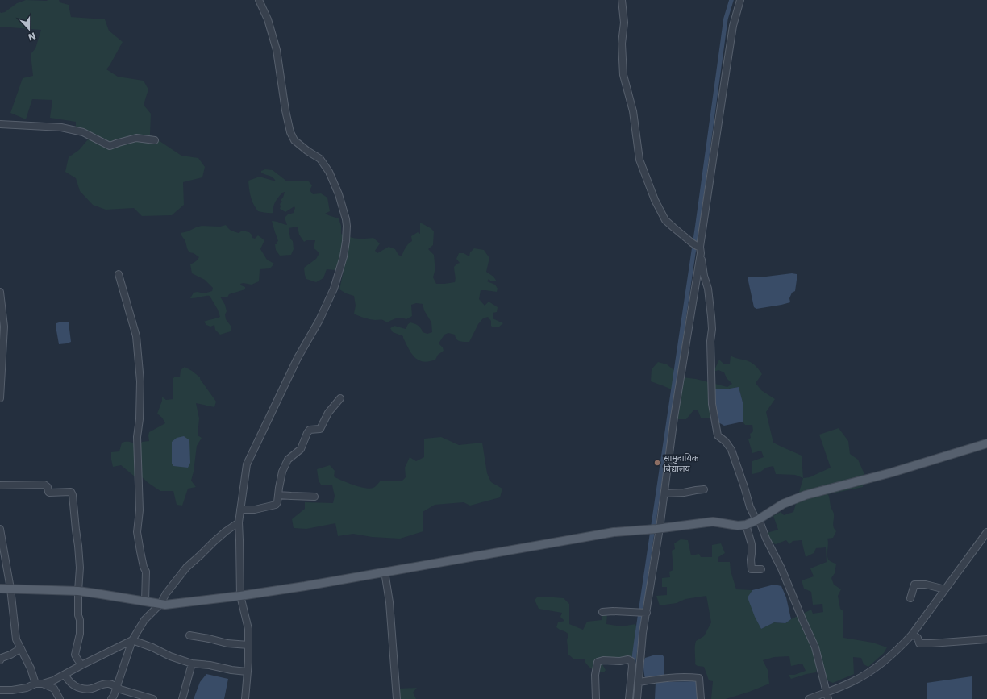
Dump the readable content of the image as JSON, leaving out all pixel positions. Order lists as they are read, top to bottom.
{
  "places": ["सामुदायिक बिद्यालय"],
  "north": "bottom"
}
